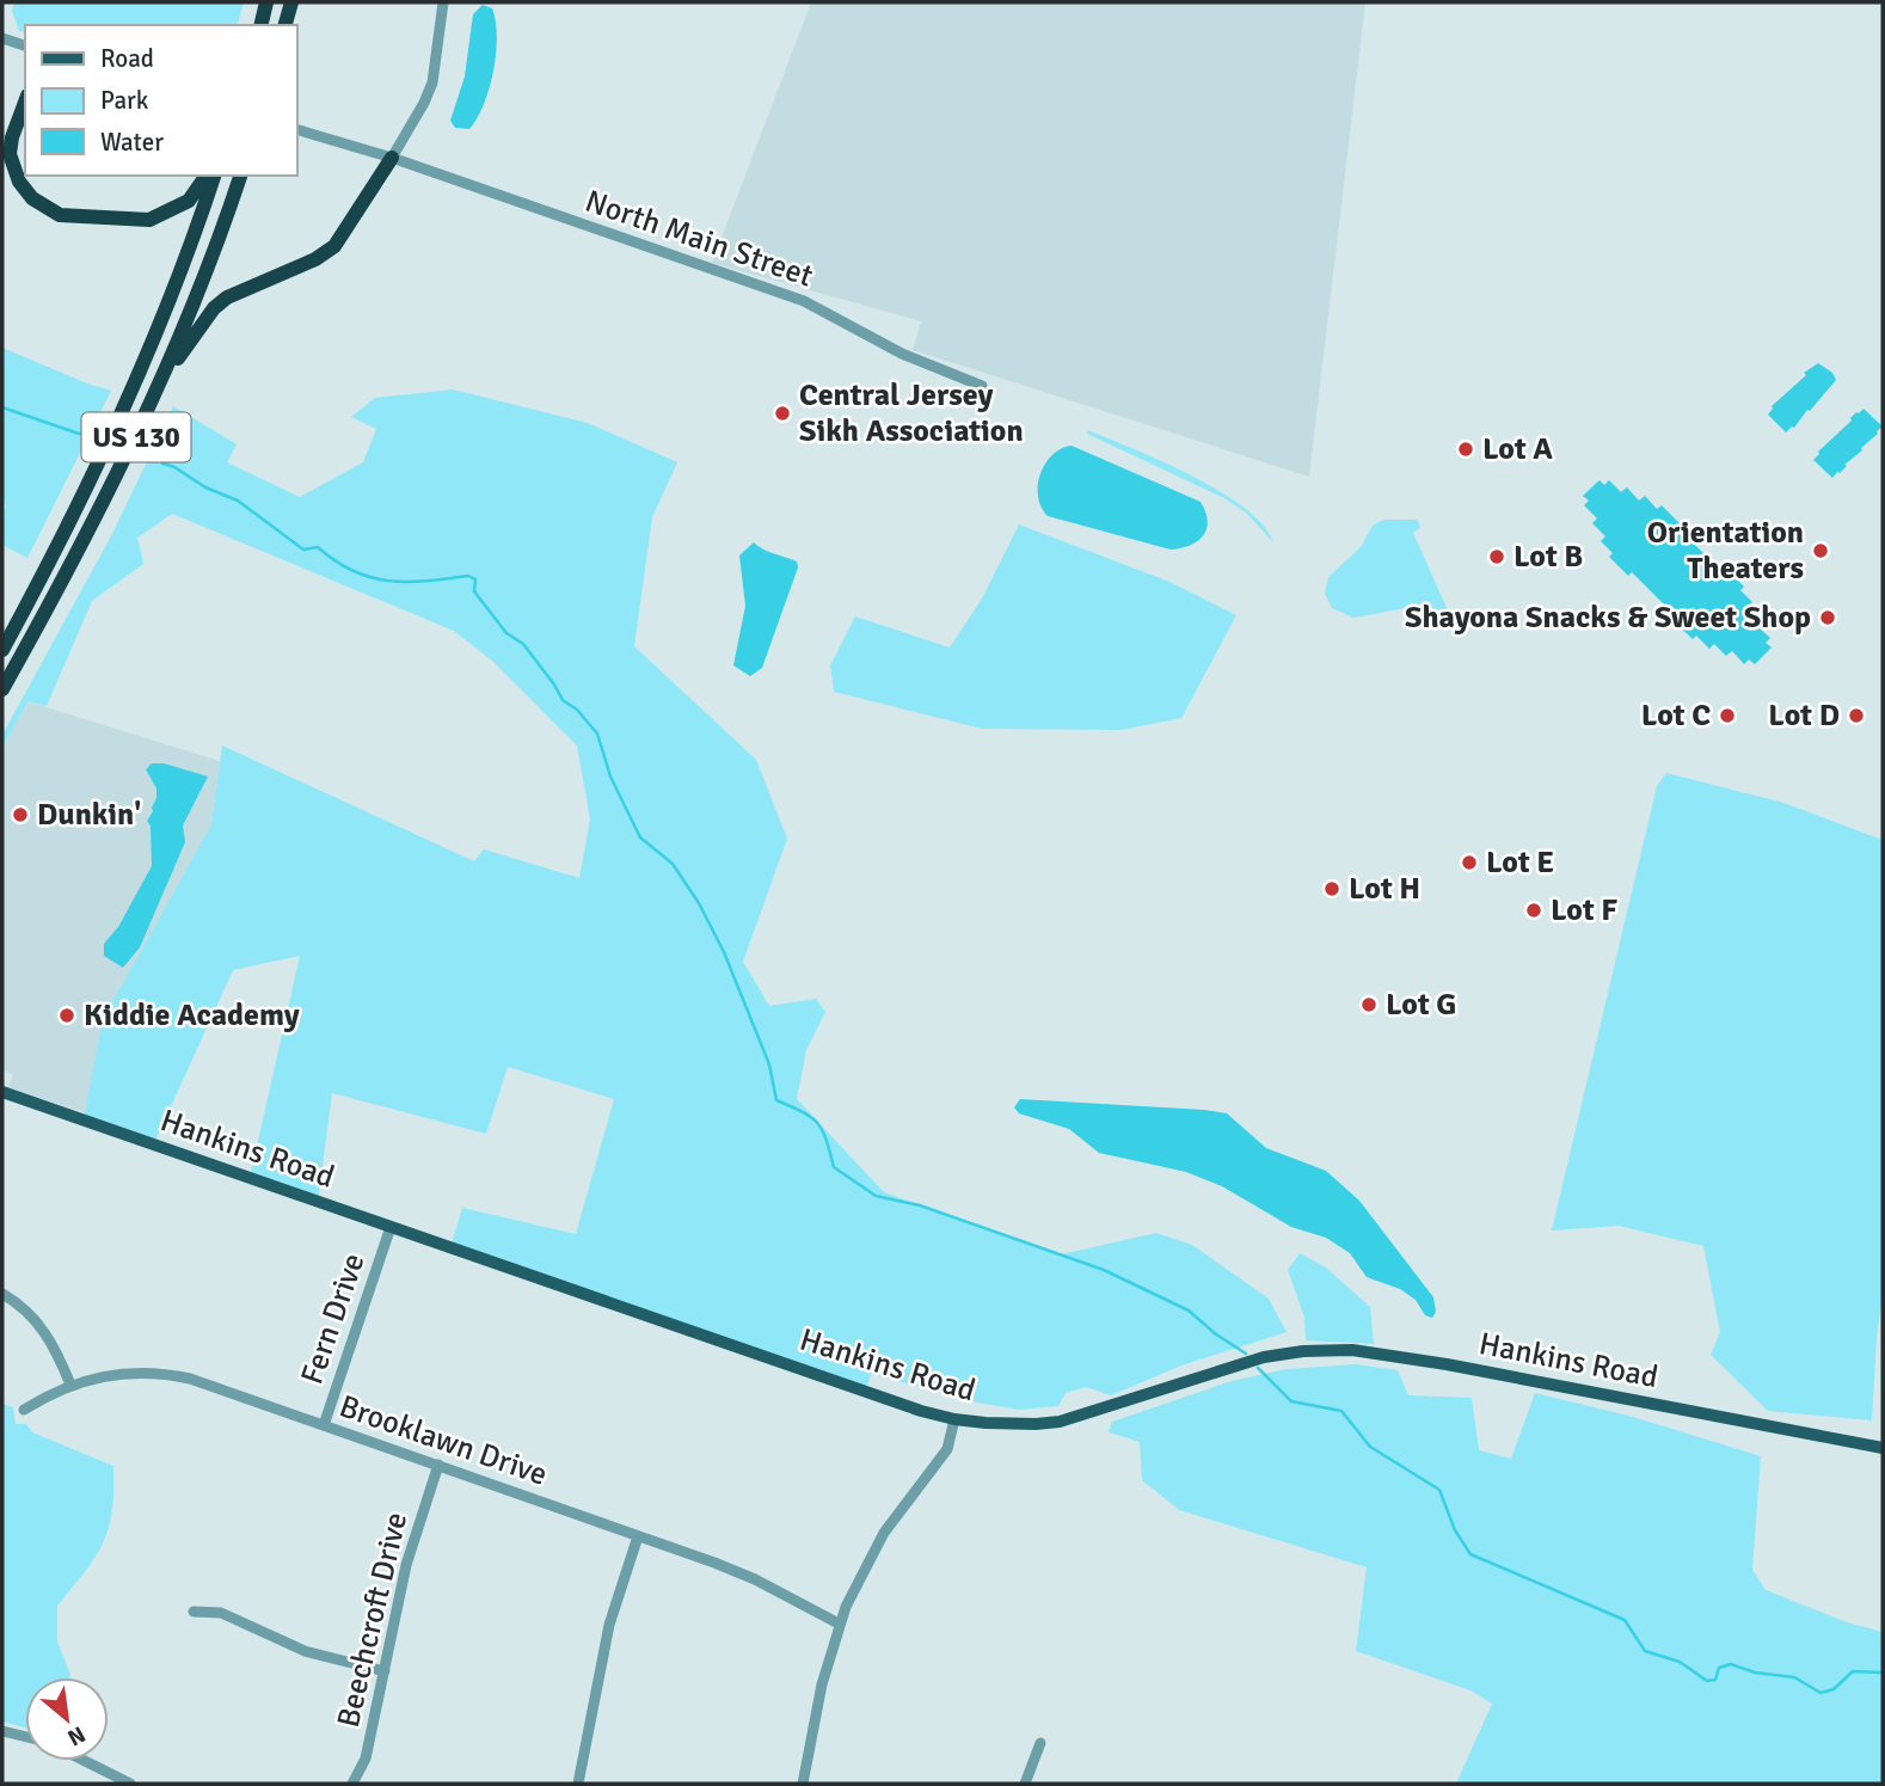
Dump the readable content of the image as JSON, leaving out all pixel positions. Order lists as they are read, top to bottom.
{
  "streets": {
    "highway": ["US 130"],
    "main road": ["Hankins Road"],
    "street": [
      "North Main Street",
      "Fern Drive",
      "Brooklawn Drive",
      "Beechcroft Drive"
    ]
  },
  "crossings": [
    ["Hankins Road", "Fern Drive"],
    ["Fern Drive", "Brooklawn Drive"],
    ["Brooklawn Drive", "Beechcroft Drive"]
  ],
  "places": [
    "Central Jersey Sikh Association",
    "Lot A",
    "Orientation Theaters",
    "Lot B",
    "Shayona Snacks & Sweet Shop",
    "Lot C",
    "Lot D",
    "Dunkin'",
    "Lot E",
    "Lot H",
    "Lot F",
    "Lot G",
    "Kiddie Academy"
  ],
  "legend": ["Road", "Park", "Water"],
  "north": "bottom right"
}
